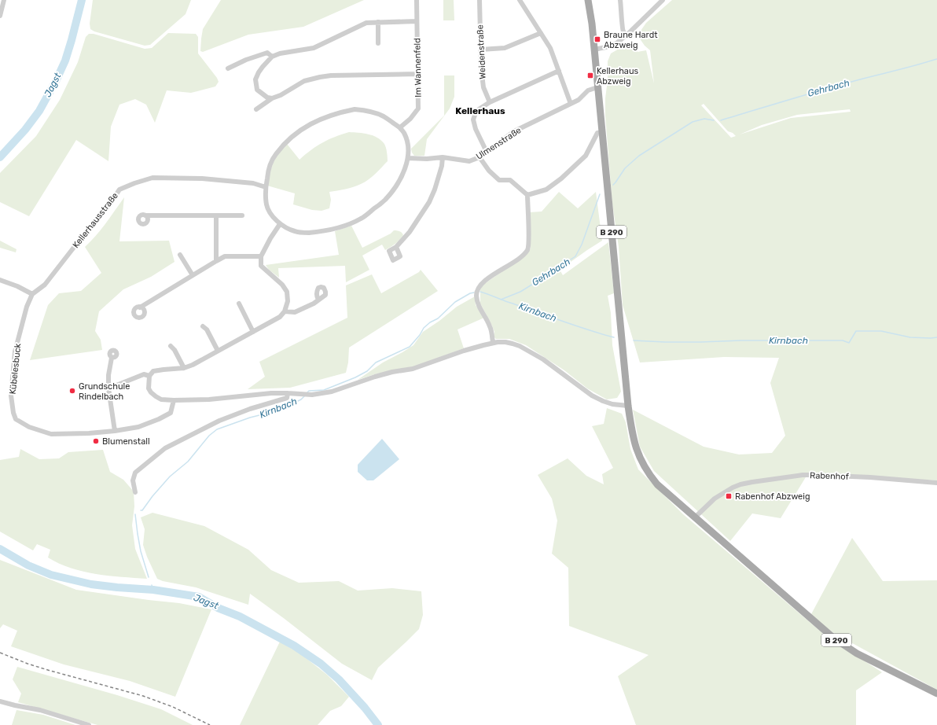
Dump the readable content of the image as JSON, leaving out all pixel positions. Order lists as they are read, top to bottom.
{
  "streets": {
    "main road": ["B 290"],
    "street": [
      "Weidenstraße",
      "Im Wannenfeld",
      "Ulmenstraße",
      "Kellerhausstraße",
      "Kübelesbuck",
      "Rabenhof"
    ]
  },
  "crossings": [
    ["Ulmenstraße", "B 290"],
    ["Kellerhausstraße", "Kübelesbuck"],
    ["B 290", "Rabenhof"]
  ],
  "districts": ["Kellerhaus"],
  "water": ["Jagst", "Gehrbach", "Kirnbach"],
  "places": {
    "transit": ["Braune Hardt Abzweig", "Kellerhaus Abzweig", "Rabenhof Abzweig"],
    "other": ["Grundschule Rindelbach", "Blumenstall"]
  }
}
